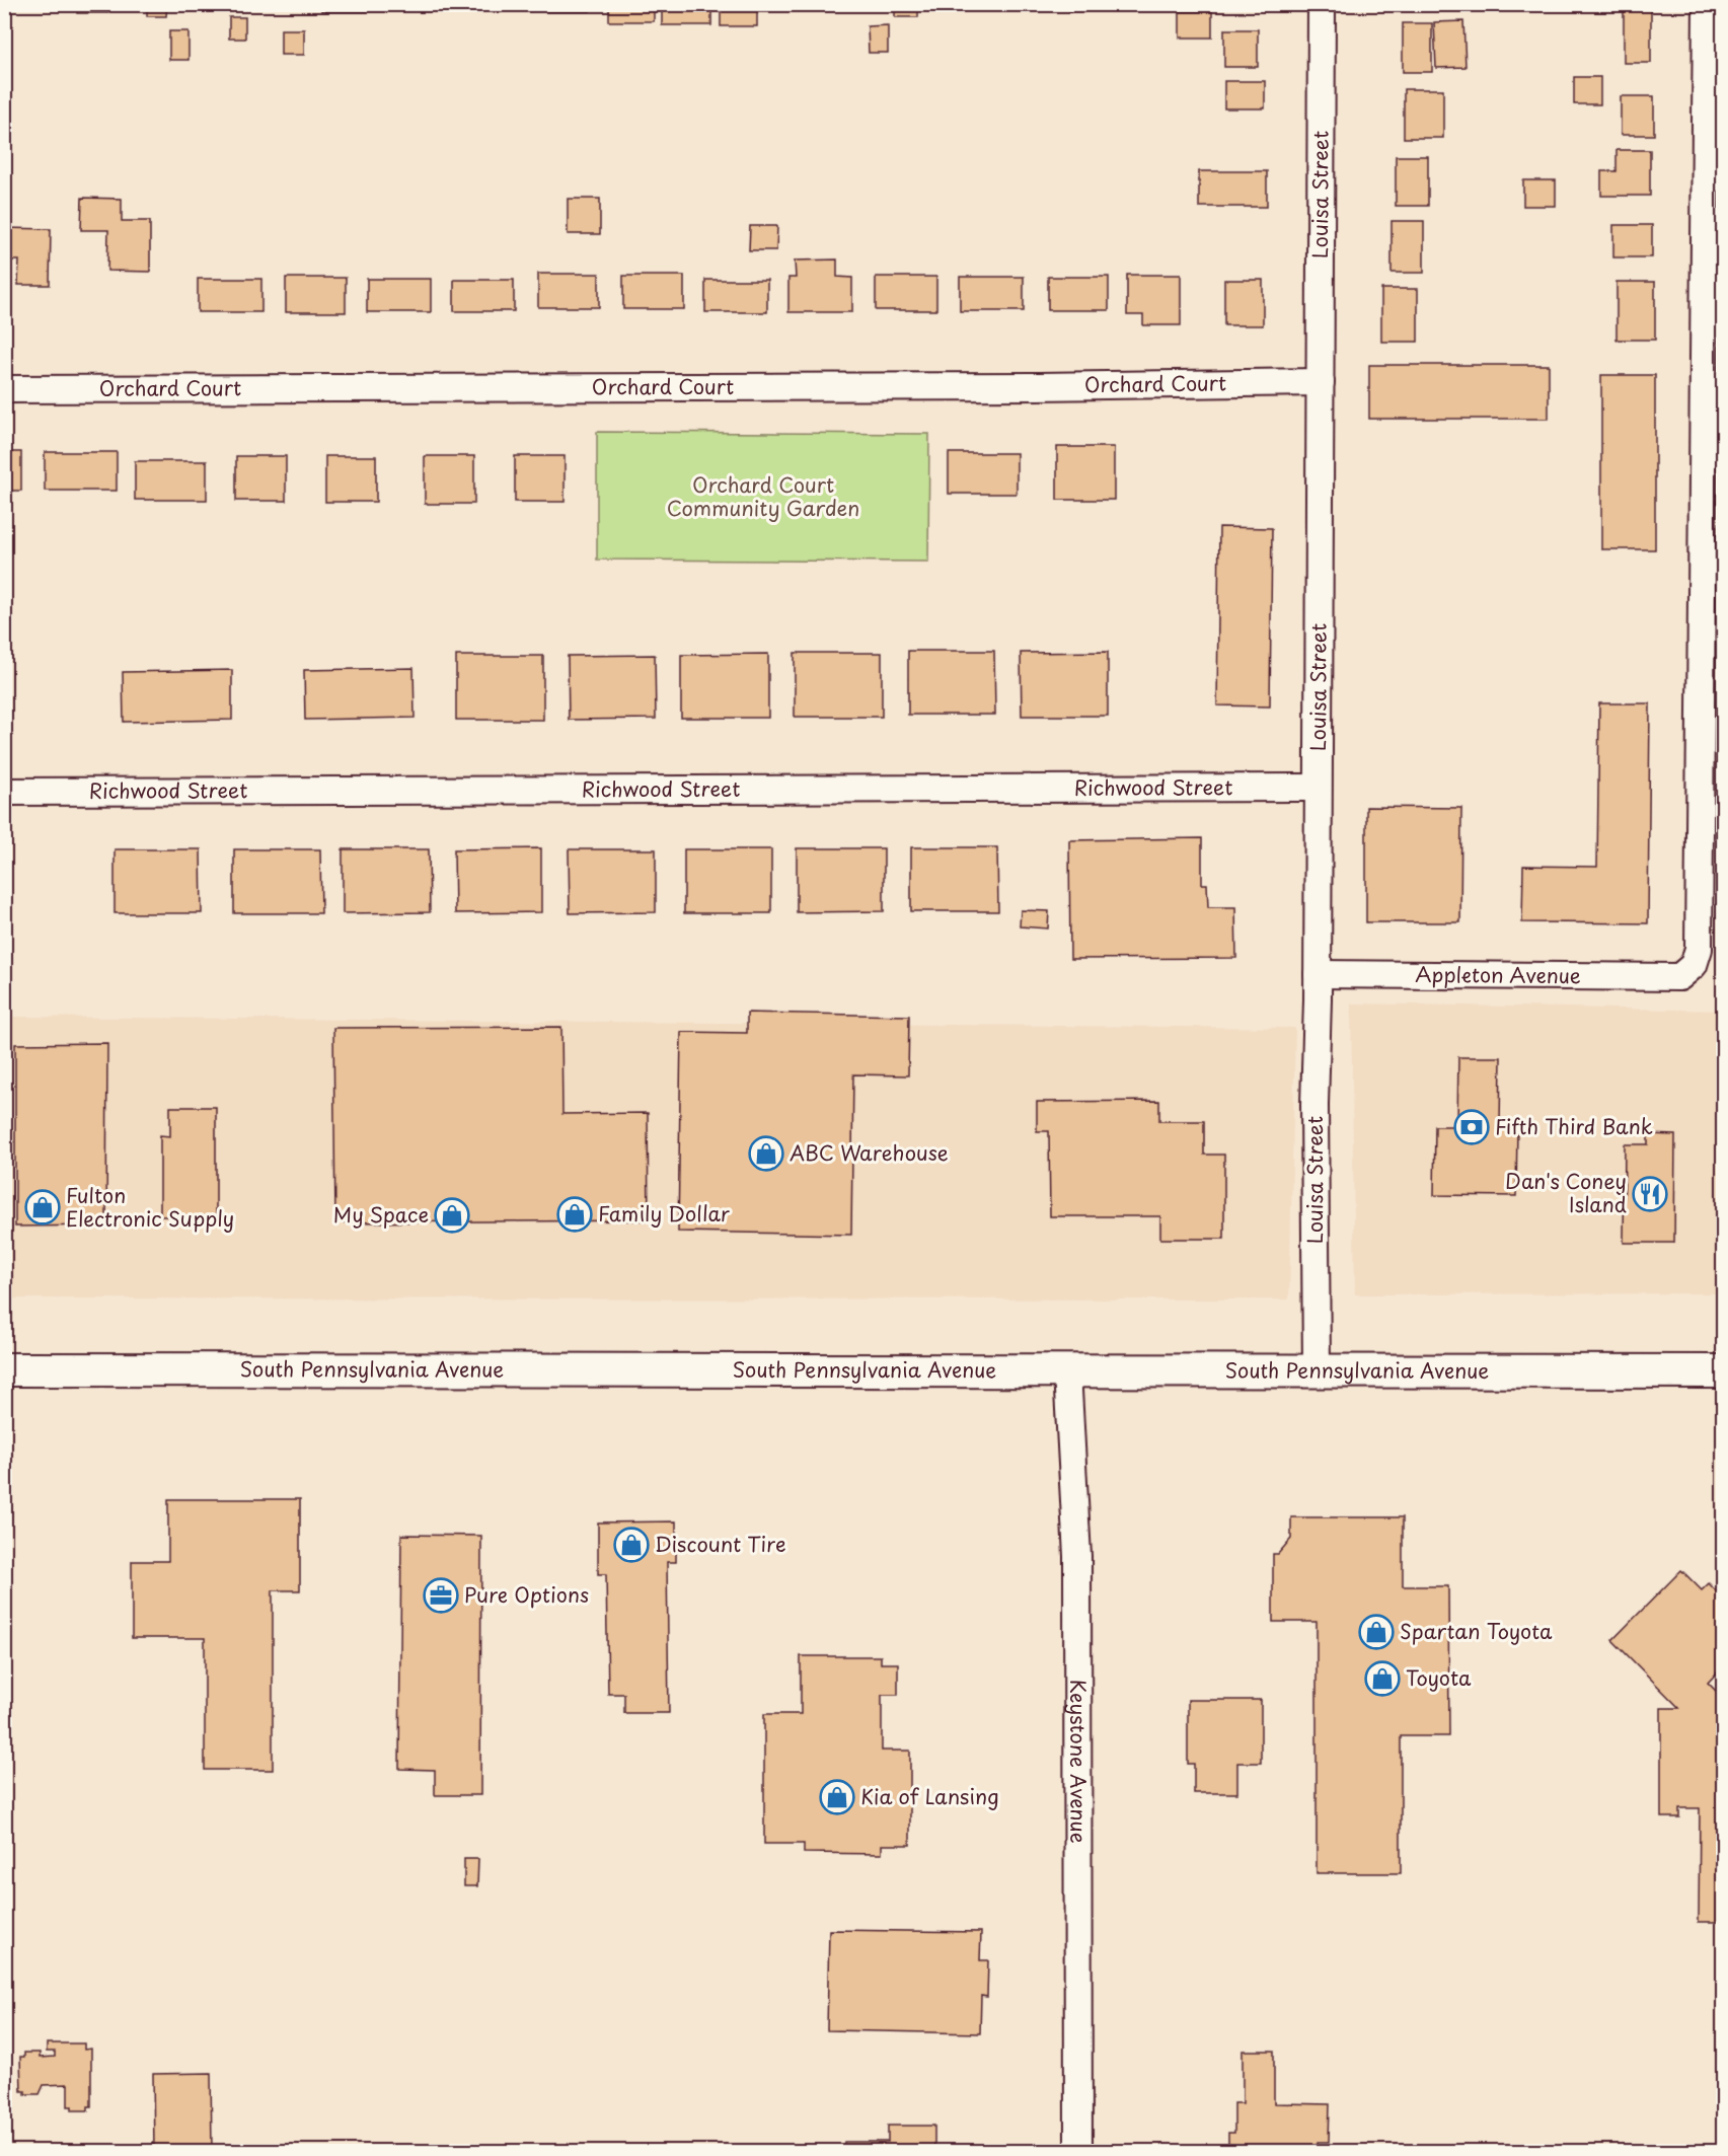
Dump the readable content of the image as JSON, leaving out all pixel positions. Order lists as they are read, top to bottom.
{
  "streets": {
    "main road": ["South Pennsylvania Avenue"],
    "street": [
      "Louisa Street",
      "Orchard Court",
      "Richwood Street",
      "Appleton Avenue",
      "Keystone Avenue"
    ]
  },
  "crossings": [
    ["Louisa Street", "Orchard Court"],
    ["Louisa Street", "Richwood Street"],
    ["Louisa Street", "Appleton Avenue"],
    ["Louisa Street", "South Pennsylvania Avenue"],
    ["South Pennsylvania Avenue", "Keystone Avenue"]
  ],
  "parks": ["Orchard Court Community Garden"],
  "places": {
    "bank": ["Fifth Third Bank"],
    "shop": [
      "ABC Warehouse",
      "Fulton Electronic Supply",
      "Family Dollar",
      "My Space",
      "Discount Tire",
      "Spartan Toyota",
      "Toyota",
      "Kia of Lansing"
    ],
    "restaurant": ["Dan's Coney Island"],
    "office": ["Pure Options"]
  }
}
